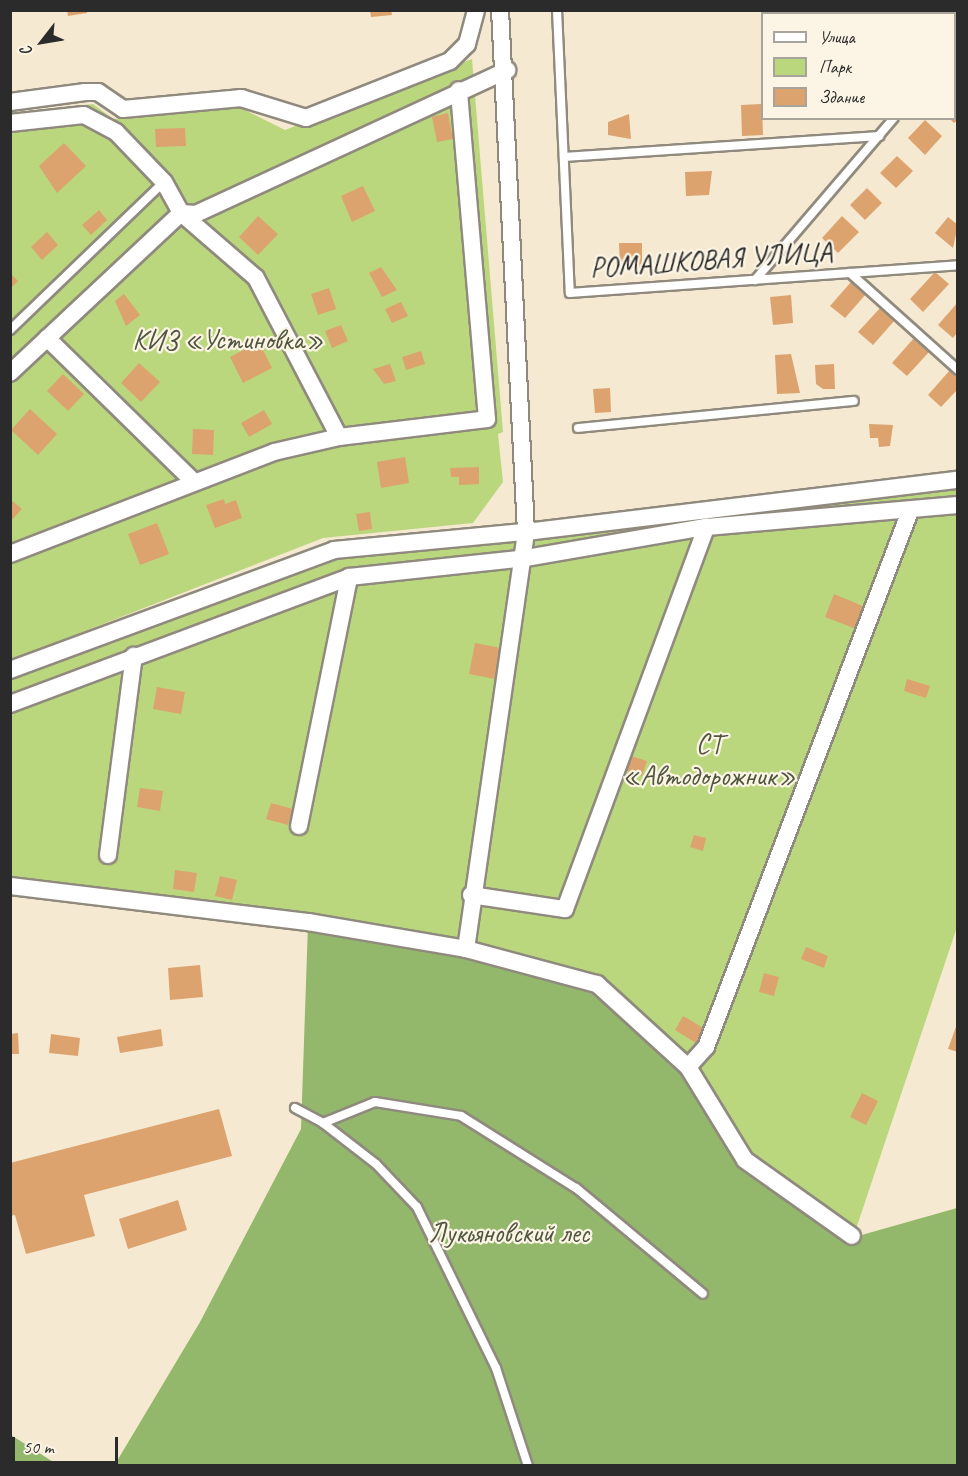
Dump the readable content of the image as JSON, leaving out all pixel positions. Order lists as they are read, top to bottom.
{
  "streets": {
    "lane": ["РОМАШКОВАЯ УЛИЦА"]
  },
  "parks": ["КИЗ «Устиновка»", "СТ «Автодорожник»", "Лукьяновский лес"],
  "legend": ["Улица", "Парк", "Здание"],
  "scale_bar": "50 m",
  "north": "bottom left"
}
